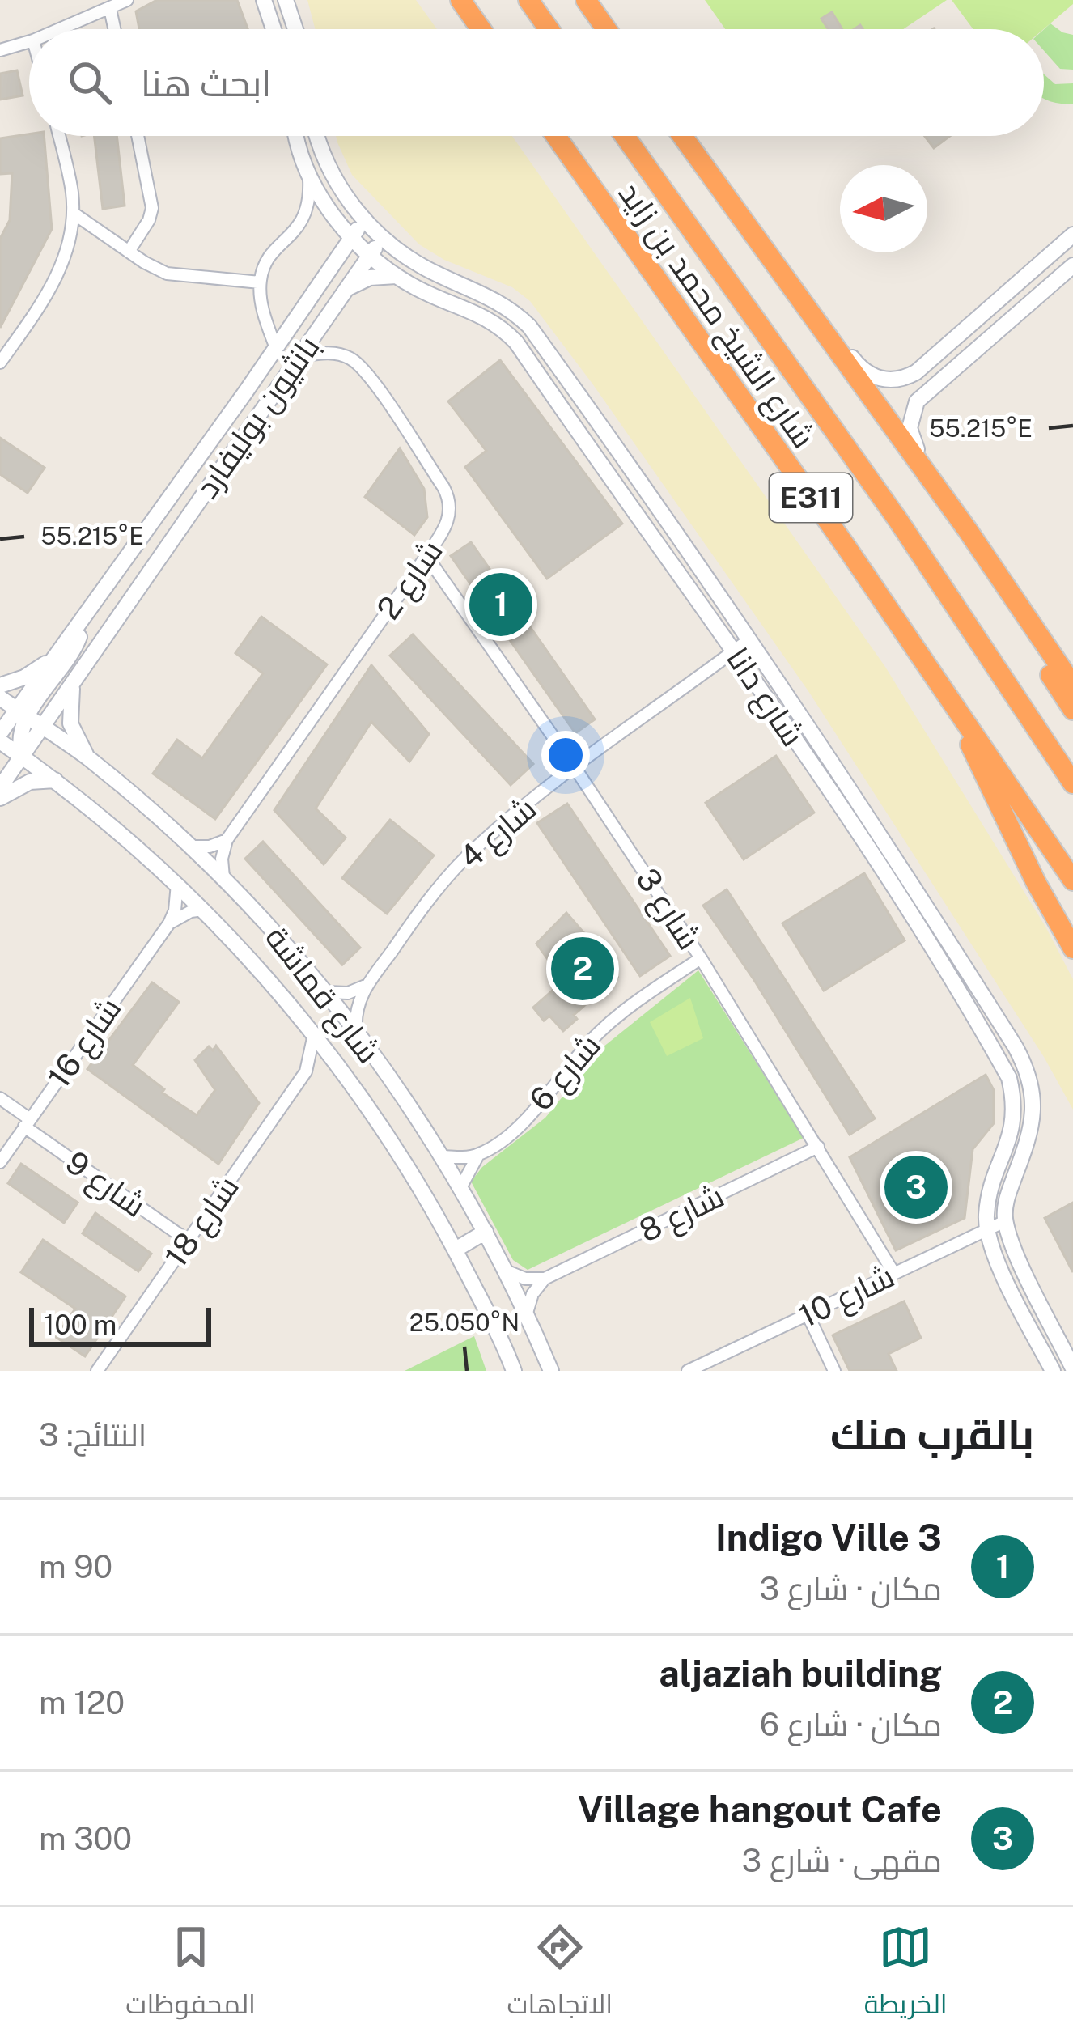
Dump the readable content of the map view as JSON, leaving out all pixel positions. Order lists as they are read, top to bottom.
{
  "streets": {
    "highway": ["شارع الشيخ محمد بن زايد", "E311"],
    "street": [
      "بانثيون بوليفارد",
      "شارع 2",
      "شارع دانا",
      "شارع 4",
      "شارع 3",
      "شارع قماشة",
      "شارع 16",
      "شارع 6",
      "شارع 9",
      "شارع 8",
      "شارع 18",
      "شارع 10"
    ]
  },
  "crossings": [
    ["بانثيون بوليفارد", "شارع 2"],
    ["بانثيون بوليفارد", "شارع دانا"],
    ["بانثيون بوليفارد", "شارع قماشة"],
    ["شارع 2", "شارع 3"],
    ["شارع دانا", "شارع 4"],
    ["شارع دانا", "شارع 10"],
    ["شارع 4", "شارع 3"],
    ["شارع 4", "شارع قماشة"],
    ["شارع 3", "شارع 6"],
    ["شارع 3", "شارع 8"],
    ["شارع 3", "شارع 10"],
    ["شارع قماشة", "شارع 16"],
    ["شارع قماشة", "شارع 6"],
    ["شارع قماشة", "شارع 18"],
    ["شارع 16", "شارع 9"],
    ["شارع 9", "شارع 18"]
  ],
  "scale_bar": "100 m",
  "north": "left",
  "page": {
    "search": "ابحث هنا",
    "pins": ["1", "2", "3"],
    "scale": "100 m",
    "heading": ["بالقرب منك", "النتائج: 3"],
    "list": [
      {
        "mark": "1",
        "name": "Indigo Ville 3",
        "note": "مكان · شارع 3",
        "value": "90 m"
      },
      {
        "mark": "2",
        "name": "aljaziah building",
        "note": "مكان · شارع 6",
        "value": "120 m"
      },
      {
        "mark": "3",
        "name": "Village hangout Cafe",
        "note": "مقهى · شارع 3",
        "value": "300 m"
      }
    ],
    "nav": ["الخريطة", "الاتجاهات", "المحفوظات"]
  },
  "coordinates": ["55.215°E", "25.050°N"]
}
